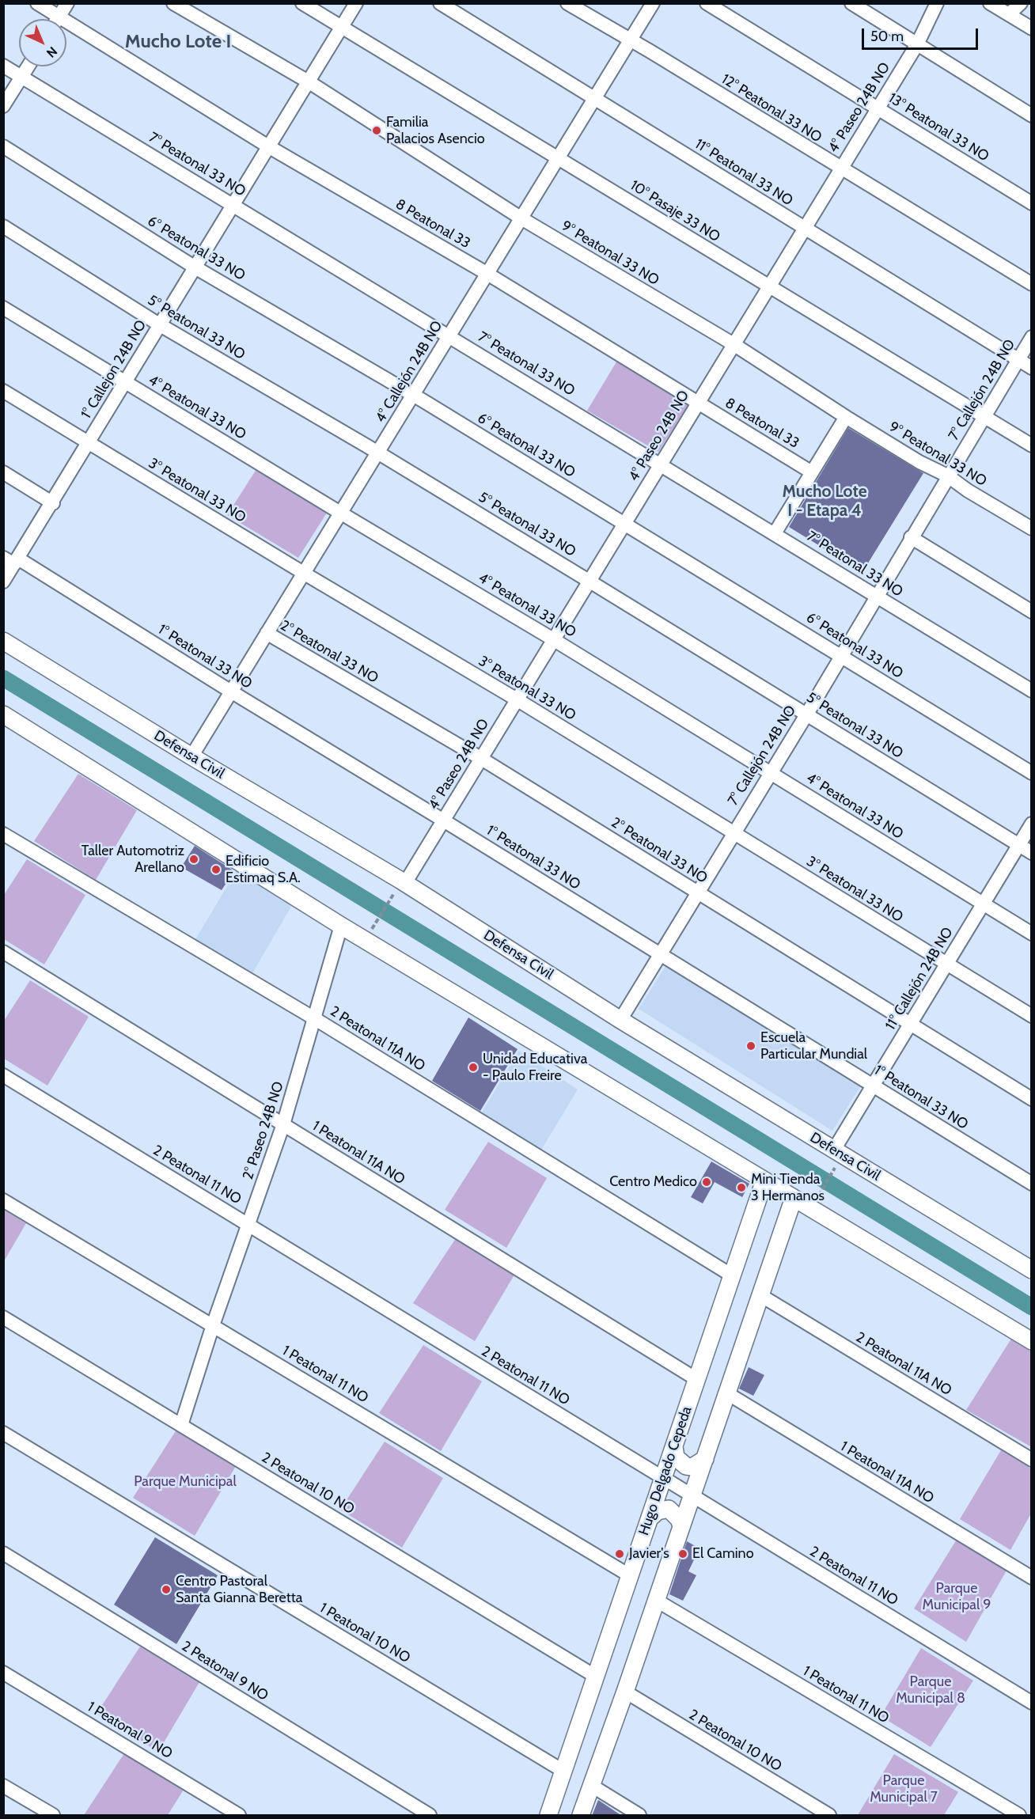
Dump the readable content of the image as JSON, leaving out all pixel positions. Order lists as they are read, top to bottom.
{
  "streets": {
    "street": [
      "4° Paseo 24B NO",
      "12° Peatonal 33 NO",
      "13° Peatonal 33 NO",
      "7° Peatonal 33 NO",
      "11° Peatonal 33 NO",
      "10° Pasaje 33 NO",
      "8 Peatonal 33",
      "6° Peatonal 33 NO",
      "9° Peatonal 33 NO",
      "5° Peatonal 33 NO",
      "1° Callejon 24B NO",
      "4° Callejón 24B NO",
      "7° Callejón 24B NO",
      "4° Peatonal 33 NO",
      "3° Peatonal 33 NO",
      "2° Peatonal 33 NO",
      "1° Peatonal 33 NO",
      "Defensa Civil",
      "11° Callejón 24B NO",
      "2 Peatonal 11A NO",
      "2° Paseo 24B NO",
      "1 Peatonal 11A NO",
      "2 Peatonal 11 NO",
      "1 Peatonal 11 NO",
      "Hugo Delgado Cepeda",
      "2 Peatonal 10 NO",
      "1 Peatonal 10 NO",
      "2 Peatonal 9 NO",
      "1 Peatonal 9 NO"
    ]
  },
  "crossings": [
    ["4° Paseo 24B NO", "12° Peatonal 33 NO"],
    ["4° Paseo 24B NO", "13° Peatonal 33 NO"],
    ["4° Paseo 24B NO", "7° Peatonal 33 NO"],
    ["4° Paseo 24B NO", "11° Peatonal 33 NO"],
    ["4° Paseo 24B NO", "10° Pasaje 33 NO"],
    ["4° Paseo 24B NO", "8 Peatonal 33"],
    ["4° Paseo 24B NO", "6° Peatonal 33 NO"],
    ["4° Paseo 24B NO", "9° Peatonal 33 NO"],
    ["4° Paseo 24B NO", "5° Peatonal 33 NO"],
    ["4° Paseo 24B NO", "4° Peatonal 33 NO"],
    ["4° Paseo 24B NO", "3° Peatonal 33 NO"],
    ["4° Paseo 24B NO", "2° Peatonal 33 NO"],
    ["4° Paseo 24B NO", "1° Peatonal 33 NO"],
    ["4° Paseo 24B NO", "Defensa Civil"],
    ["12° Peatonal 33 NO", "4° Callejón 24B NO"],
    ["7° Peatonal 33 NO", "1° Callejon 24B NO"],
    ["7° Peatonal 33 NO", "4° Callejón 24B NO"],
    ["7° Peatonal 33 NO", "7° Callejón 24B NO"],
    ["11° Peatonal 33 NO", "4° Callejón 24B NO"],
    ["11° Peatonal 33 NO", "7° Callejón 24B NO"],
    ["10° Pasaje 33 NO", "1° Callejon 24B NO"],
    ["10° Pasaje 33 NO", "4° Callejón 24B NO"],
    ["10° Pasaje 33 NO", "7° Callejón 24B NO"],
    ["8 Peatonal 33", "1° Callejon 24B NO"],
    ["8 Peatonal 33", "4° Callejón 24B NO"],
    ["6° Peatonal 33 NO", "1° Callejon 24B NO"],
    ["6° Peatonal 33 NO", "4° Callejón 24B NO"],
    ["6° Peatonal 33 NO", "7° Callejón 24B NO"],
    ["9° Peatonal 33 NO", "1° Callejon 24B NO"],
    ["9° Peatonal 33 NO", "4° Callejón 24B NO"],
    ["9° Peatonal 33 NO", "7° Callejón 24B NO"],
    ["5° Peatonal 33 NO", "1° Callejon 24B NO"],
    ["5° Peatonal 33 NO", "4° Callejón 24B NO"],
    ["5° Peatonal 33 NO", "7° Callejón 24B NO"],
    ["5° Peatonal 33 NO", "11° Callejón 24B NO"],
    ["1° Callejon 24B NO", "4° Peatonal 33 NO"],
    ["1° Callejon 24B NO", "3° Peatonal 33 NO"],
    ["1° Callejon 24B NO", "1° Peatonal 33 NO"],
    ["4° Callejón 24B NO", "4° Peatonal 33 NO"],
    ["4° Callejón 24B NO", "3° Peatonal 33 NO"],
    ["4° Callejón 24B NO", "2° Peatonal 33 NO"],
    ["4° Callejón 24B NO", "1° Peatonal 33 NO"],
    ["4° Callejón 24B NO", "Defensa Civil"],
    ["7° Callejón 24B NO", "4° Peatonal 33 NO"],
    ["7° Callejón 24B NO", "3° Peatonal 33 NO"],
    ["7° Callejón 24B NO", "2° Peatonal 33 NO"],
    ["7° Callejón 24B NO", "1° Peatonal 33 NO"],
    ["7° Callejón 24B NO", "Defensa Civil"],
    ["4° Peatonal 33 NO", "11° Callejón 24B NO"],
    ["3° Peatonal 33 NO", "11° Callejón 24B NO"],
    ["2° Peatonal 33 NO", "11° Callejón 24B NO"],
    ["1° Peatonal 33 NO", "11° Callejón 24B NO"],
    ["Defensa Civil", "11° Callejón 24B NO"],
    ["2 Peatonal 11A NO", "2° Paseo 24B NO"],
    ["2 Peatonal 11A NO", "Hugo Delgado Cepeda"],
    ["2° Paseo 24B NO", "1 Peatonal 11A NO"],
    ["2° Paseo 24B NO", "2 Peatonal 11 NO"],
    ["2° Paseo 24B NO", "1 Peatonal 11 NO"],
    ["2° Paseo 24B NO", "2 Peatonal 10 NO"],
    ["1 Peatonal 11A NO", "Hugo Delgado Cepeda"],
    ["2 Peatonal 11 NO", "Hugo Delgado Cepeda"],
    ["1 Peatonal 11 NO", "Hugo Delgado Cepeda"],
    ["Hugo Delgado Cepeda", "2 Peatonal 10 NO"],
    ["Hugo Delgado Cepeda", "1 Peatonal 10 NO"]
  ],
  "districts": ["Mucho Lote I", "Mucho Lote I - Etapa 4"],
  "parks": [
    "Parque Municipal",
    "Parque Municipal 9",
    "Parque Municipal 8",
    "Parque Municipal 7"
  ],
  "places": [
    "Familia Palacios Asencio",
    "Taller Automotriz Arellano",
    "Edificio Estimaq S.A.",
    "Escuela Particular Mundial",
    "Unidad Educativa - Paulo Freire",
    "Centro Medico",
    "Mini Tienda 3 Hermanos",
    "Javier's",
    "El Camino",
    "Centro Pastoral Santa Gianna Beretta"
  ],
  "scale_bar": "50 m",
  "north": "bottom right"
}
